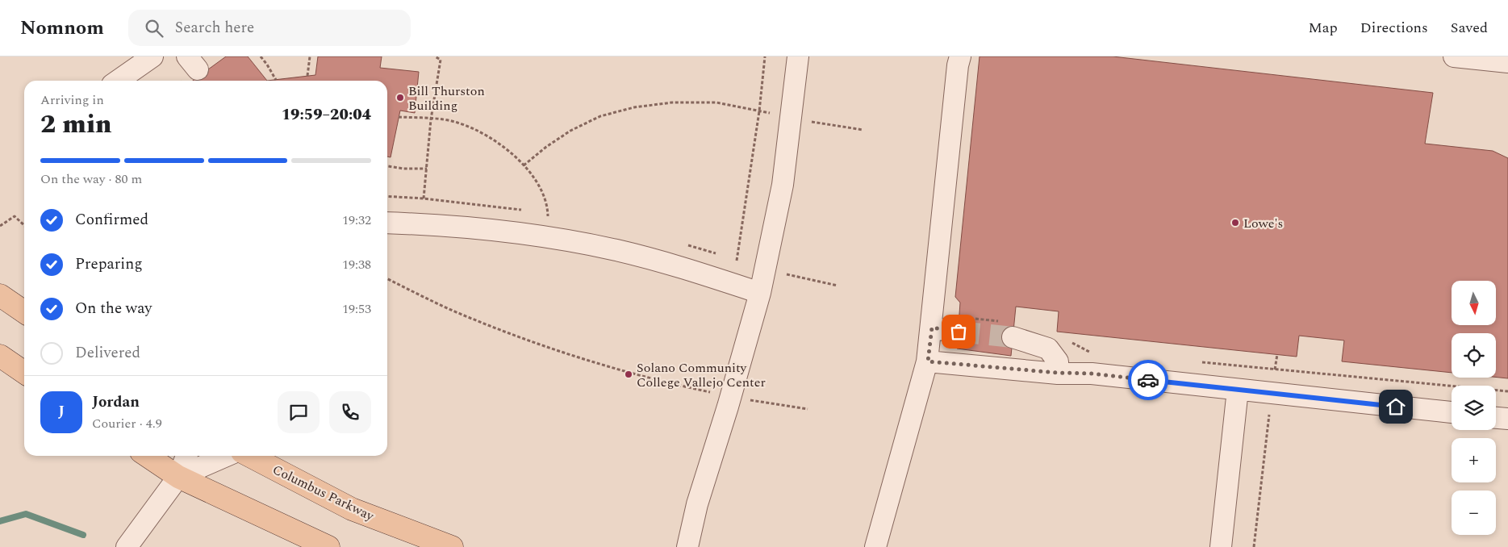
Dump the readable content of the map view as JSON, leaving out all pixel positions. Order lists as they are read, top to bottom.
{
  "streets": {
    "main road": ["Columbus Parkway"]
  },
  "places": ["Bill Thurston Building", "Lowe's", "Solano Community College Vallejo Center"],
  "north": "bottom",
  "page": {
    "header": "Nomnom",
    "search": "Search here",
    "nav": ["Map", "Directions", "Saved"],
    "heading": ["2 min", "Arriving in", "19:59–20:04"],
    "panel": ["Jordan", "Courier · 4.9"],
    "bar": "On the way · 80 m",
    "list": [
      ["Confirmed", "19:32"],
      ["Preparing", "19:38"],
      ["On the way", "19:53"],
      "Delivered"
    ],
    "map_buttons": ["+", "−"],
    "round": "J"
  }
}
